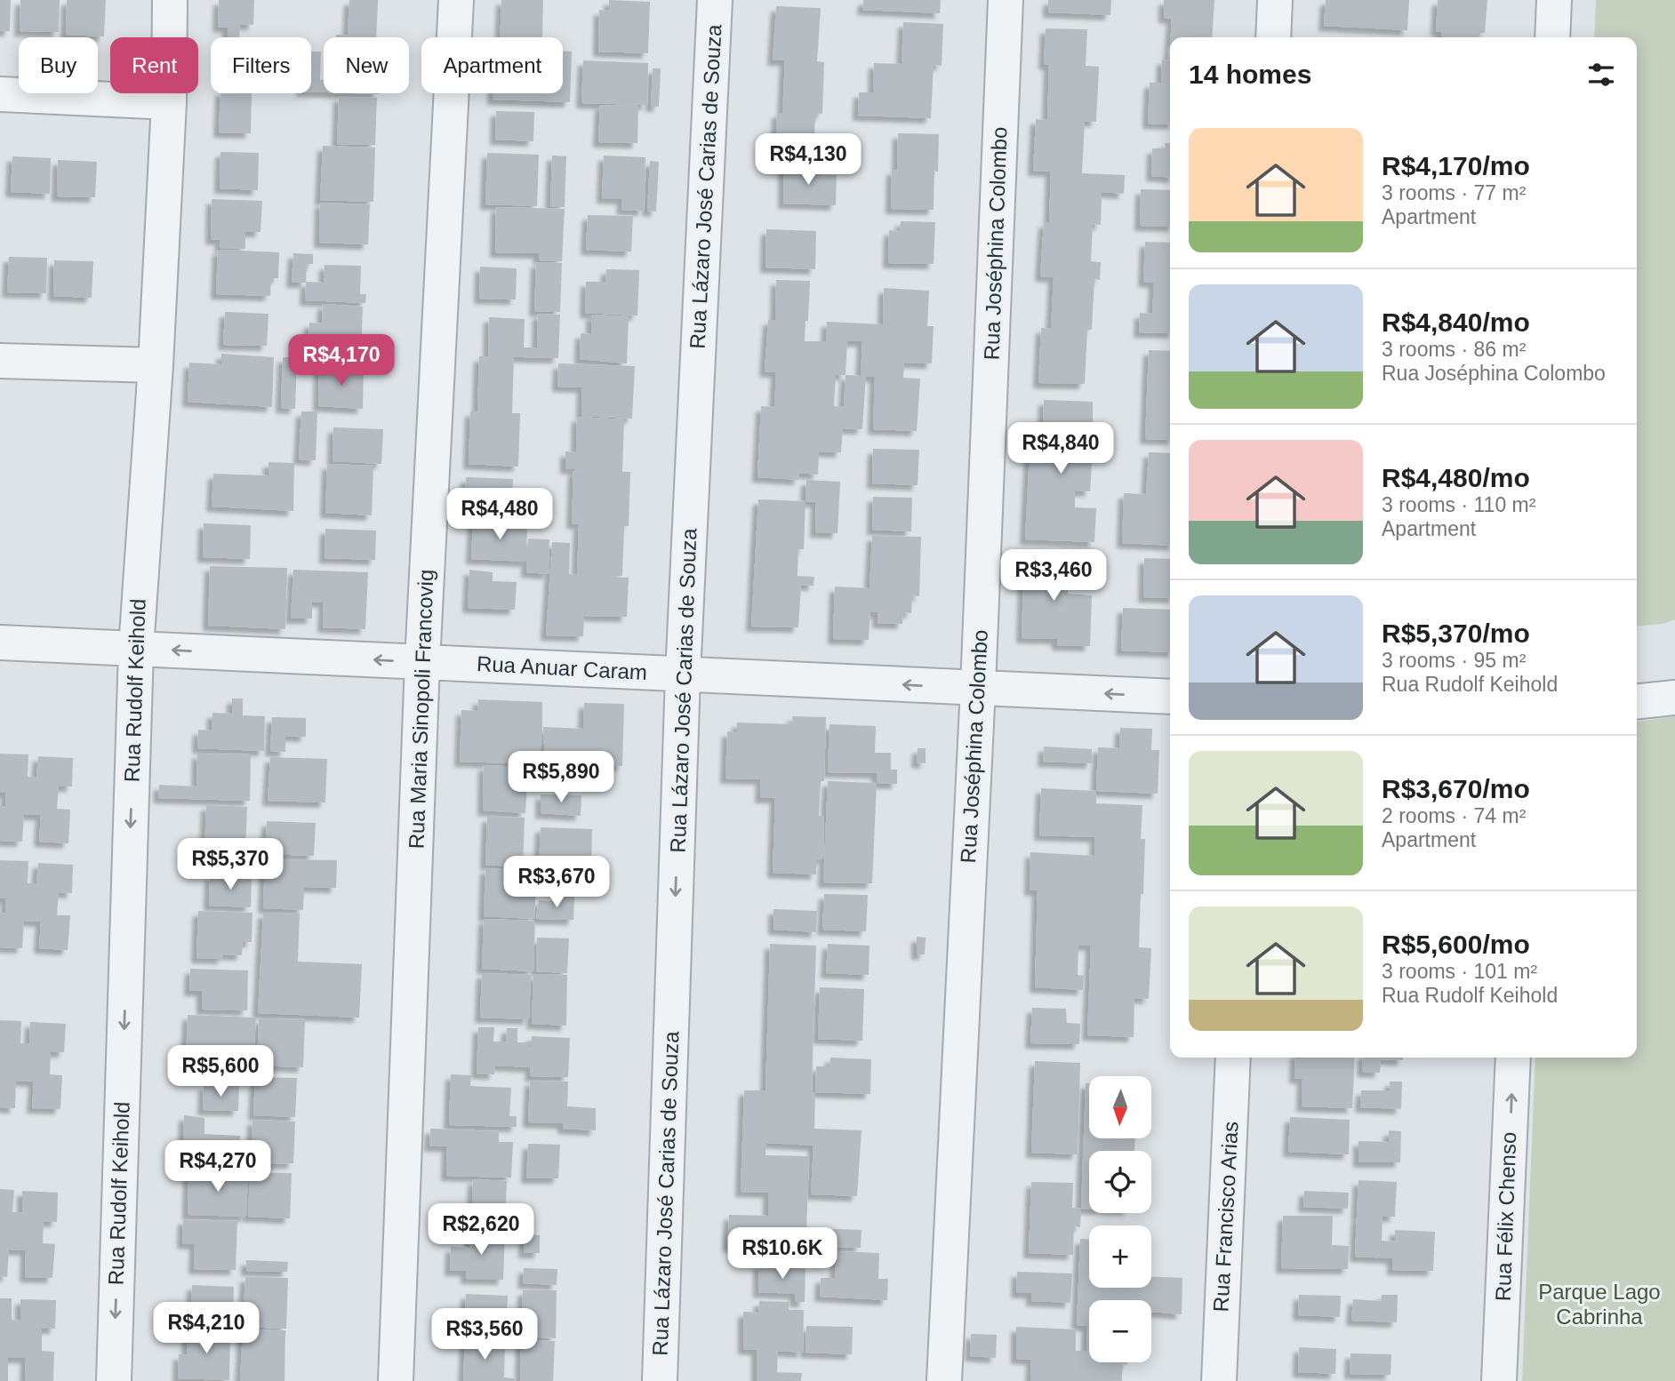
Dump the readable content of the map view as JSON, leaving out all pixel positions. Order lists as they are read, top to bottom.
{
  "streets": {
    "street": [
      "Rua Lázaro José Carias de Souza",
      "Rua Joséphina Colombo",
      "Rua Anuar Caram",
      "Rua Rudolf Keihold",
      "Rua Maria Sinopoli Francovig",
      "Rua Francisco Arias",
      "Rua Félix Chenso"
    ]
  },
  "crossings": [
    ["Rua Lázaro José Carias de Souza", "Rua Anuar Caram"],
    ["Rua Joséphina Colombo", "Rua Anuar Caram"],
    ["Rua Anuar Caram", "Rua Rudolf Keihold"],
    ["Rua Anuar Caram", "Rua Maria Sinopoli Francovig"]
  ],
  "one_way": [
    "Rua Lázaro José Carias de Souza",
    "Rua Anuar Caram",
    "Rua Rudolf Keihold",
    "Rua Félix Chenso"
  ],
  "parks": ["Parque Lago Cabrinha"],
  "north": "bottom",
  "page": {
    "chip": [
      "Buy",
      "Rent",
      "Filters",
      "New",
      "Apartment"
    ],
    "heading": "14 homes",
    "list": [
      {
        "name": "R$4,170/mo",
        "note": "3 rooms · 77 m² · Apartment"
      },
      {
        "name": "R$4,840/mo",
        "note": "3 rooms · 86 m² · Rua Joséphina Colombo"
      },
      {
        "name": "R$4,480/mo",
        "note": "3 rooms · 110 m² · Apartment"
      },
      {
        "name": "R$5,370/mo",
        "note": "3 rooms · 95 m² · Rua Rudolf Keihold"
      },
      {
        "name": "R$3,670/mo",
        "note": "2 rooms · 74 m² · Apartment"
      },
      {
        "name": "R$5,600/mo",
        "note": "3 rooms · 101 m² · Rua Rudolf Keihold"
      }
    ],
    "price": [
      "R$4,130",
      "R$4,170",
      "R$4,840",
      "R$4,480",
      "R$3,460",
      "R$5,890",
      "R$5,370",
      "R$3,670",
      "R$5,600",
      "R$4,270",
      "R$2,620",
      "R$10.6K",
      "R$4,210",
      "R$3,560"
    ],
    "map_buttons": ["+", "−"]
  }
}
